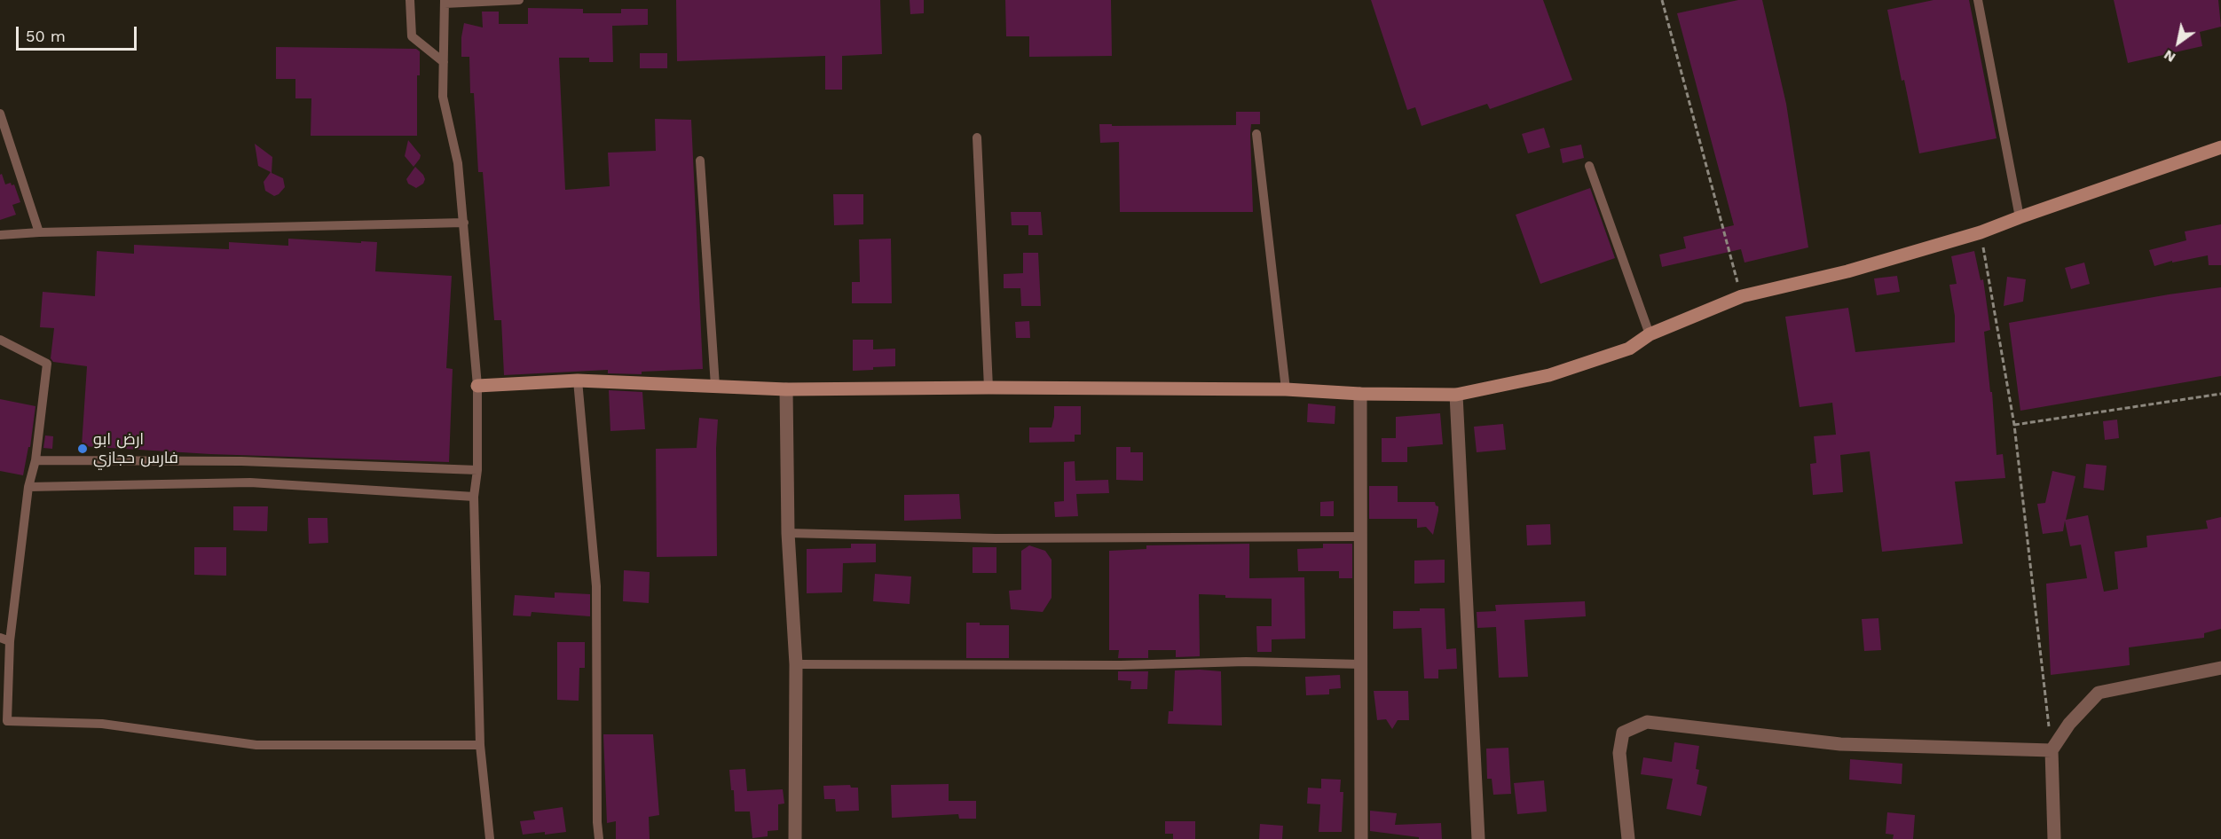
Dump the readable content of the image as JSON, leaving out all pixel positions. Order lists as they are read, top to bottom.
{
  "places": ["ارض ابو فارس حجازي"],
  "scale_bar": "50 m",
  "north": "bottom left"
}
